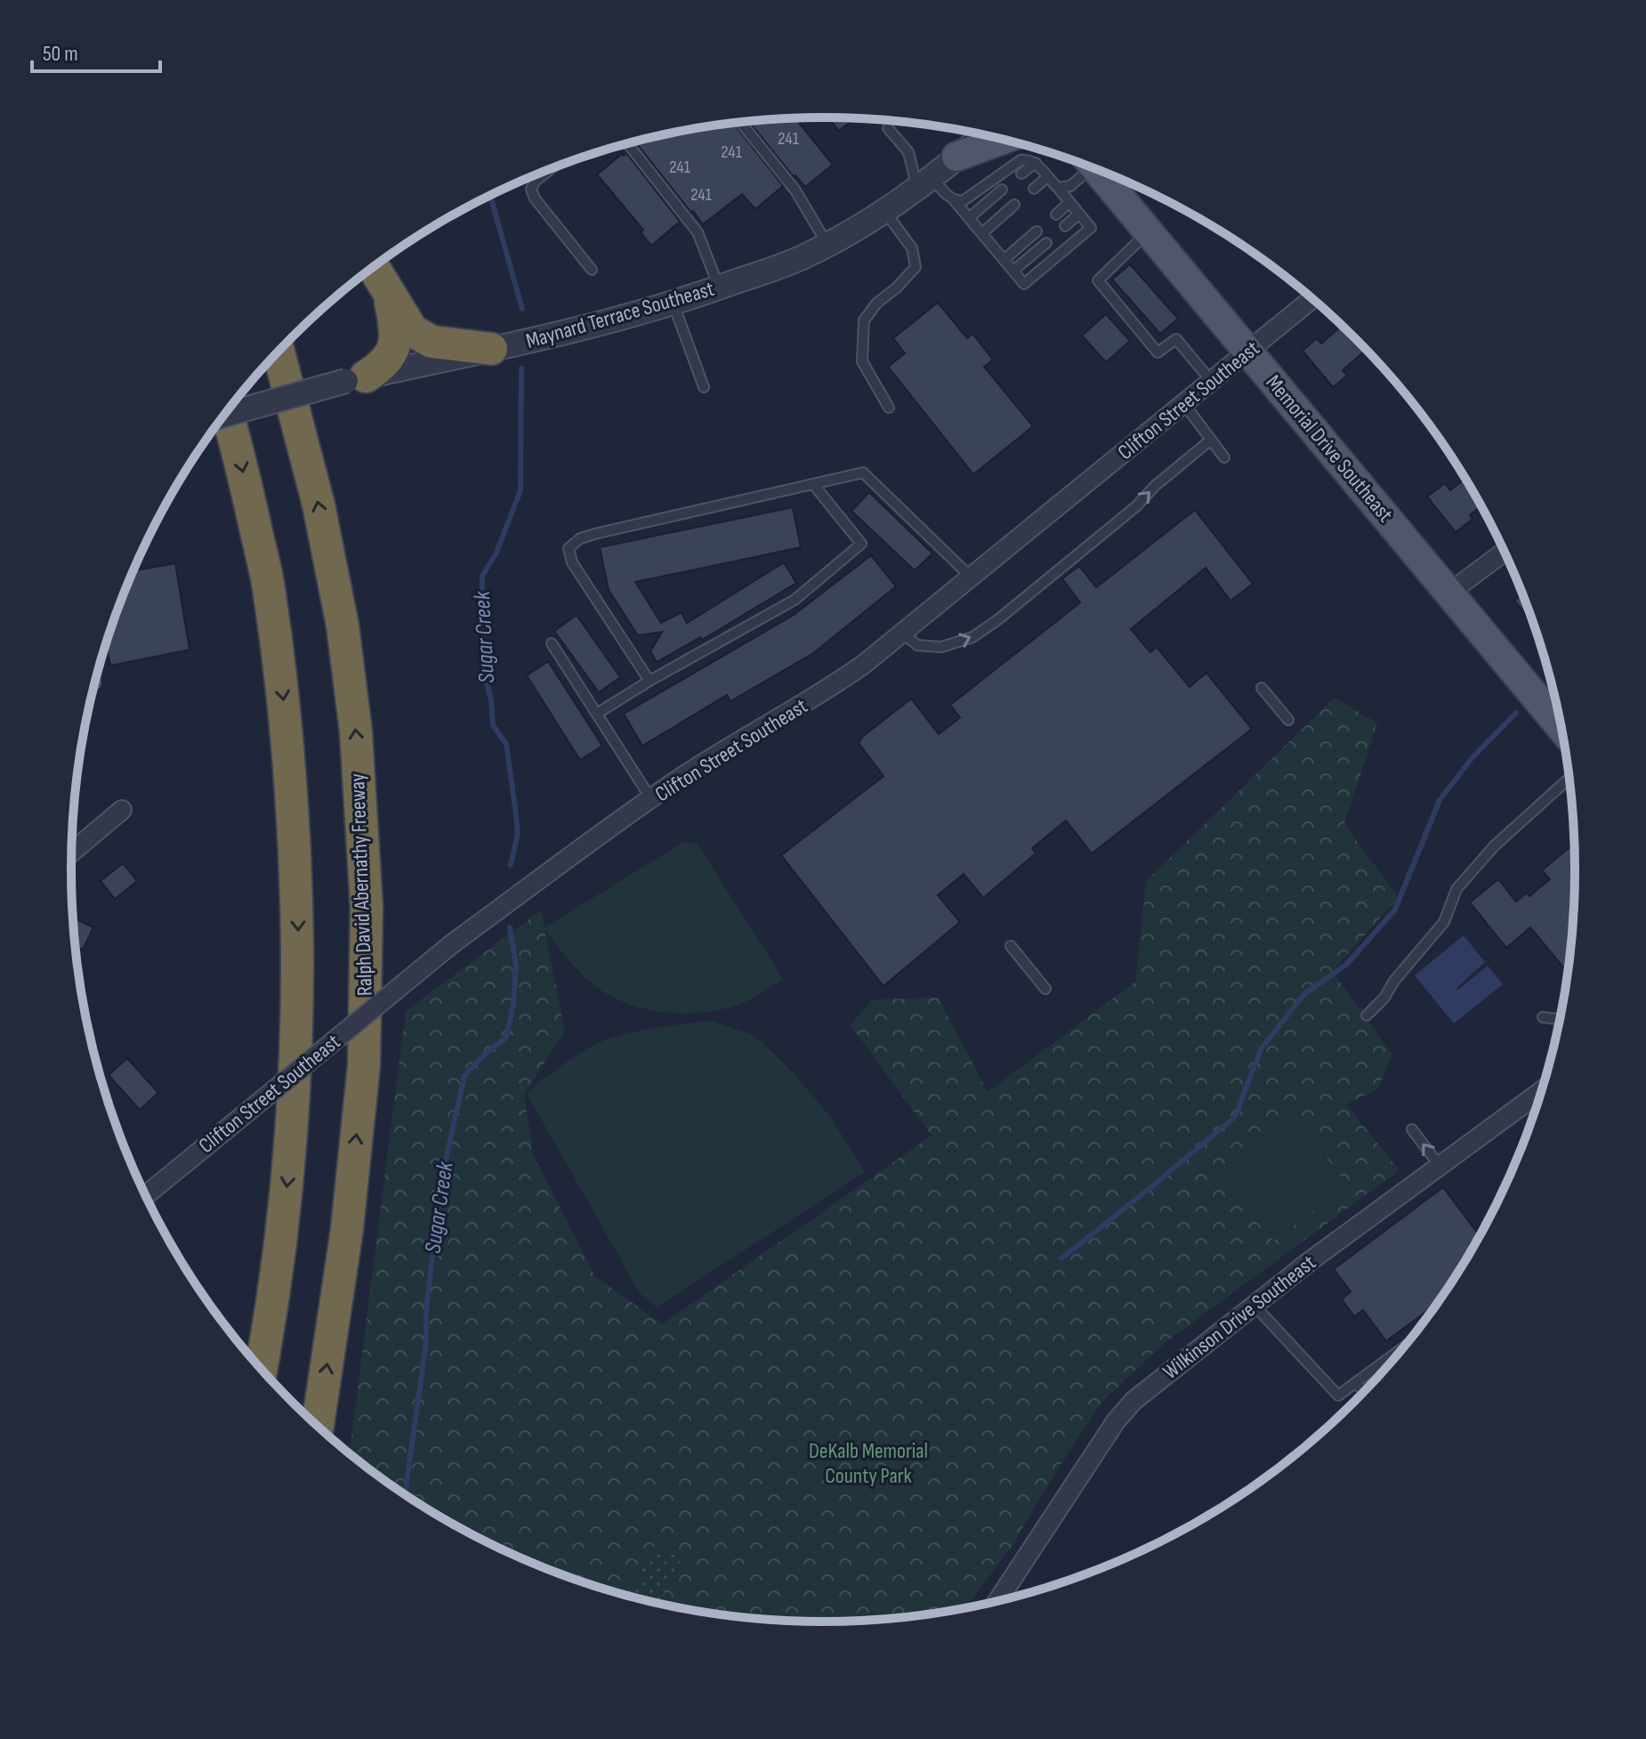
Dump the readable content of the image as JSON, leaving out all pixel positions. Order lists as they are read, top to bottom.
{
  "streets": {
    "highway": ["Ralph David Abernathy Freeway"],
    "main road": ["Memorial Drive Southeast"],
    "street": ["Maynard Terrace Southeast", "Clifton Street Southeast", "Wilkinson Drive Southeast"]
  },
  "crossings": [
    ["Clifton Street Southeast", "Memorial Drive Southeast"]
  ],
  "water": ["Sugar Creek"],
  "parks": ["DeKalb Memorial County Park"],
  "house_numbers": [
    "241",
    "241",
    "241",
    "241"
  ],
  "scale_bar": "50 m"
}
